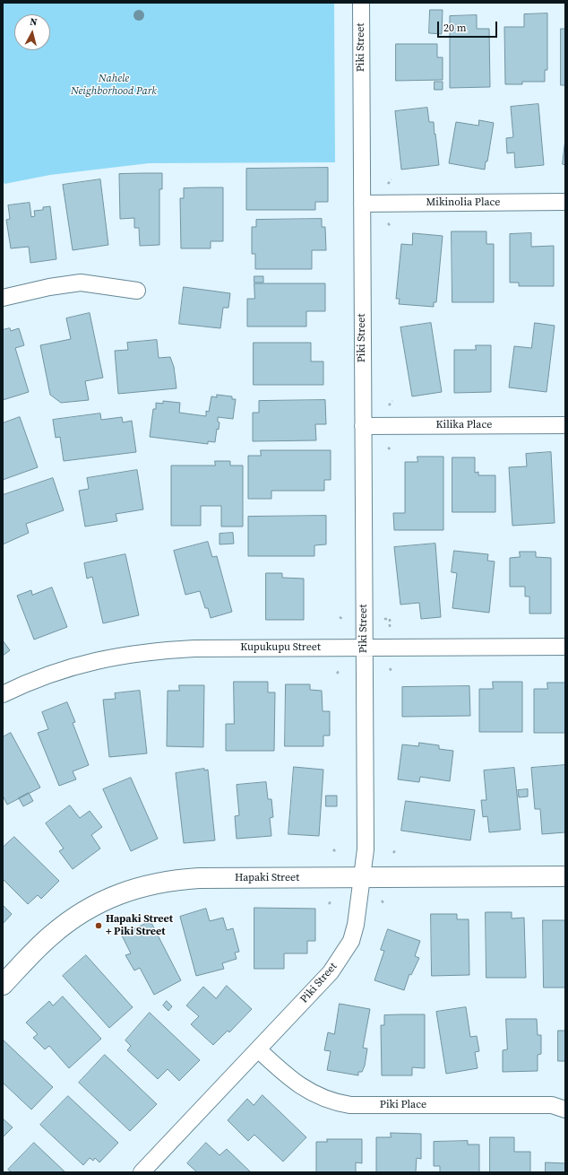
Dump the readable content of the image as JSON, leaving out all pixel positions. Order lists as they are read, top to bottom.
{
  "streets": {
    "street": [
      "Piki Street",
      "Mikinolia Place",
      "Kilika Place",
      "Kupukupu Street",
      "Hapaki Street",
      "Piki Place"
    ]
  },
  "crossings": [
    ["Piki Street", "Mikinolia Place"],
    ["Piki Street", "Kilika Place"],
    ["Piki Street", "Kupukupu Street"],
    ["Piki Street", "Hapaki Street"],
    ["Piki Street", "Piki Place"]
  ],
  "parks": ["Nahele Neighborhood Park"],
  "places": ["Hapaki Street + Piki Street"],
  "scale_bar": "20 m",
  "north": "top"
}
